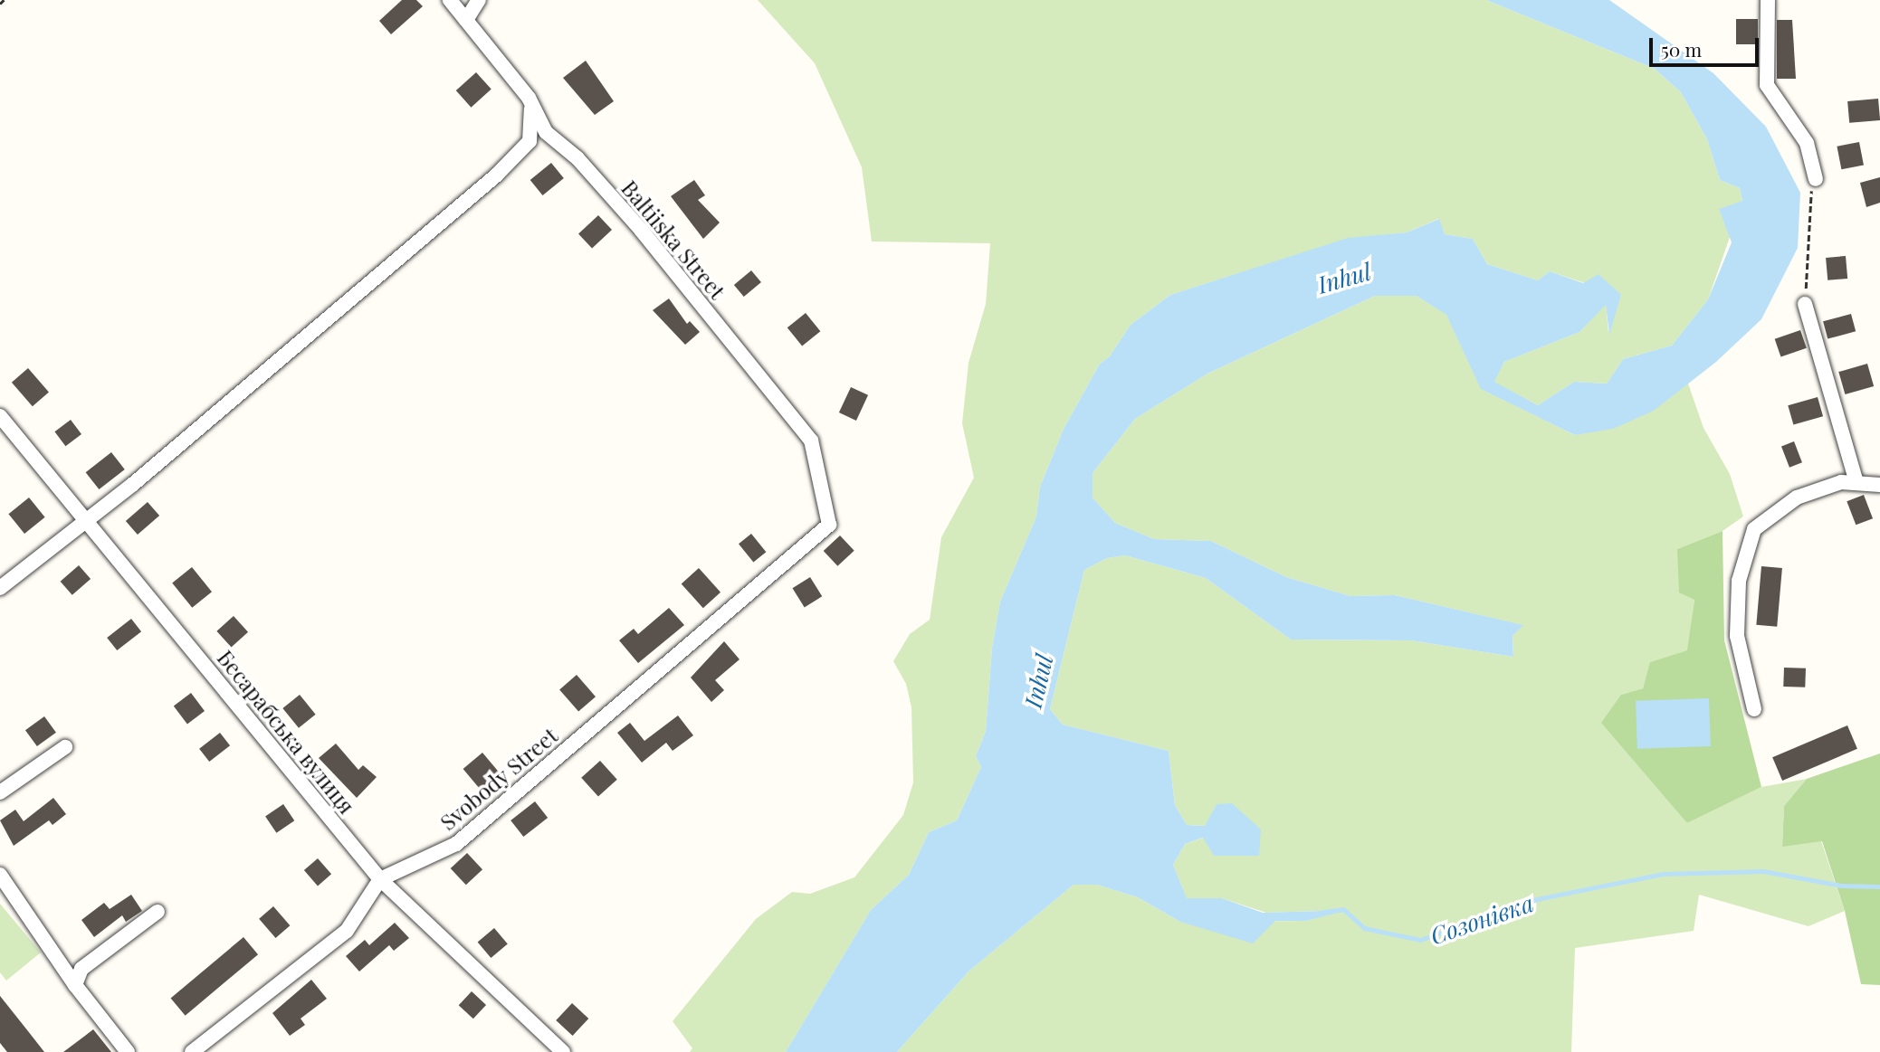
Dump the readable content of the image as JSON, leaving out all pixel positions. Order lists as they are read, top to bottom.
{
  "streets": {
    "street": ["Baltiiska Street", "Бесарабська вулиця", "Svobody Street"]
  },
  "crossings": [
    ["Baltiiska Street", "Svobody Street"],
    ["Бесарабська вулиця", "Svobody Street"]
  ],
  "water": ["Inhul", "Созонівка"],
  "scale_bar": "50 m"
}
